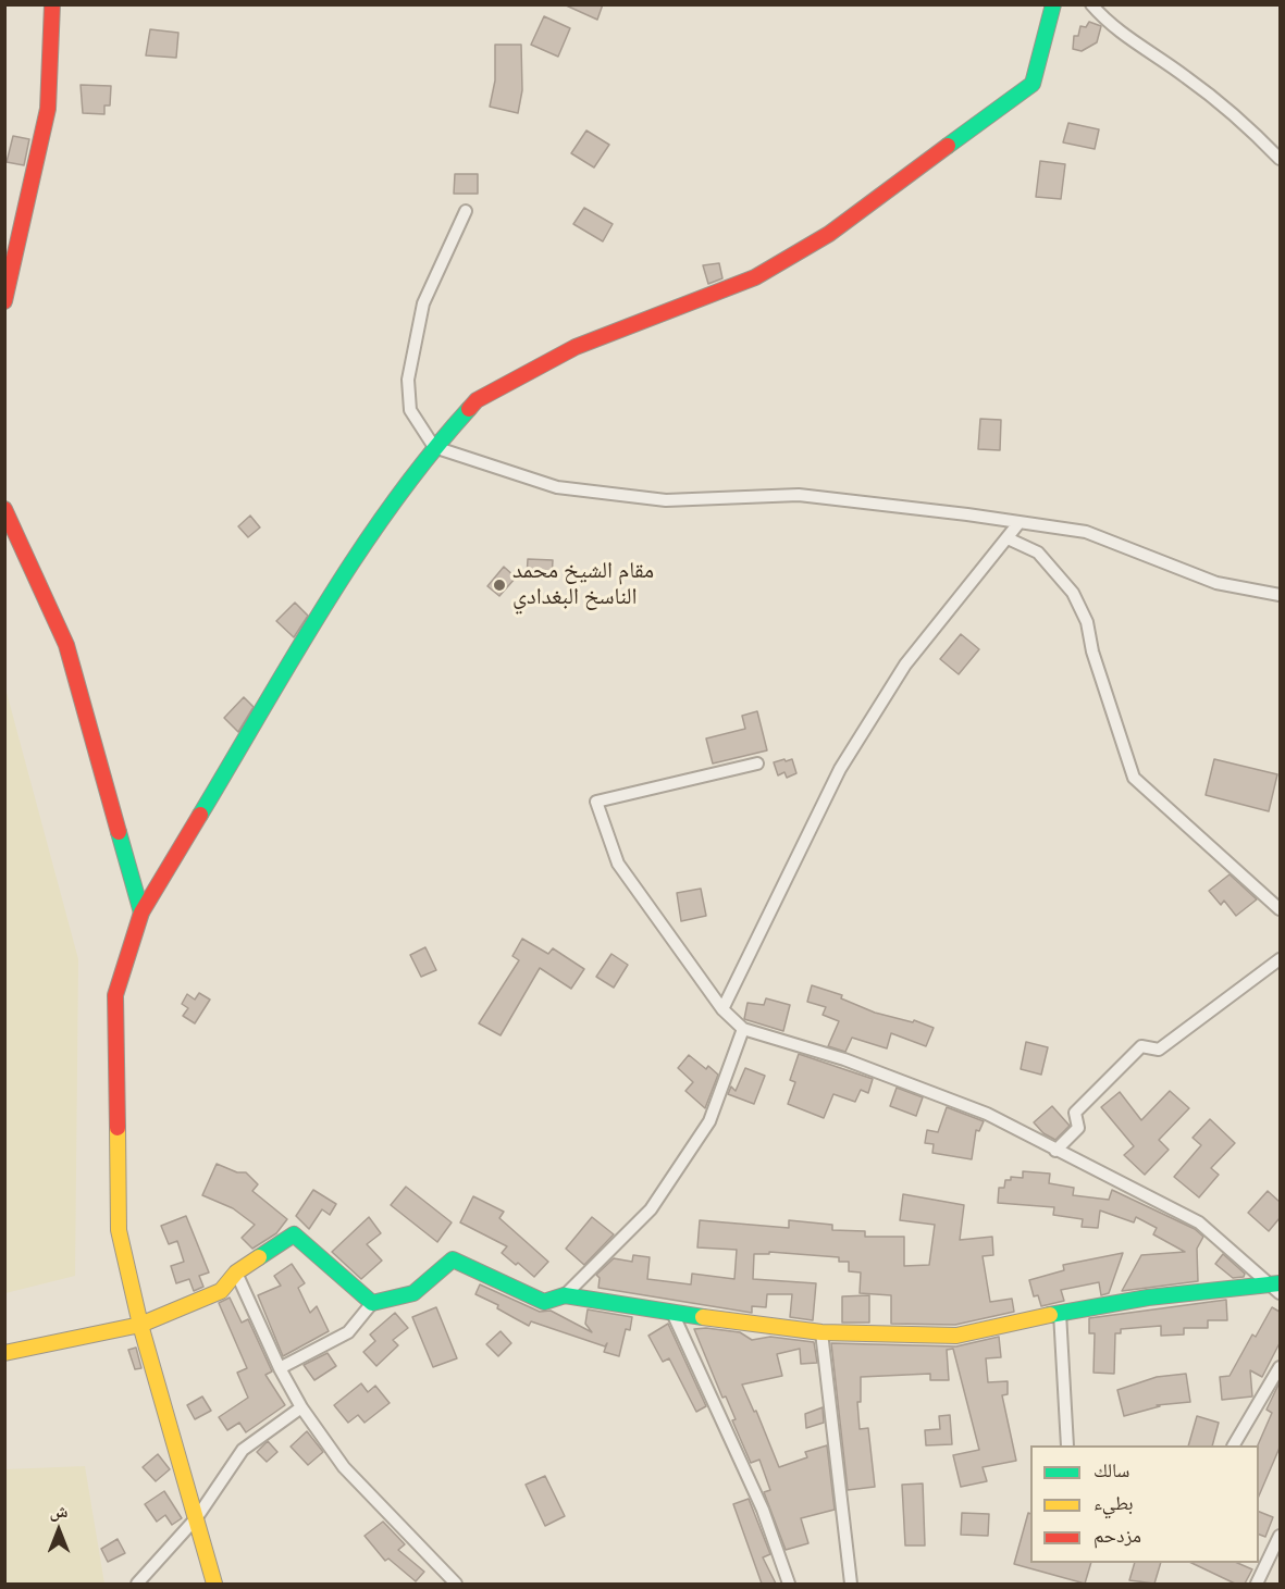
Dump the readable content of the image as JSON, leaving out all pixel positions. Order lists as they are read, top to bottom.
{
  "places": ["مقام الشيخ محمد الناسخ البغدادي"],
  "legend": ["سالك", "بطيء", "مزدحم"],
  "north": "top"
}
